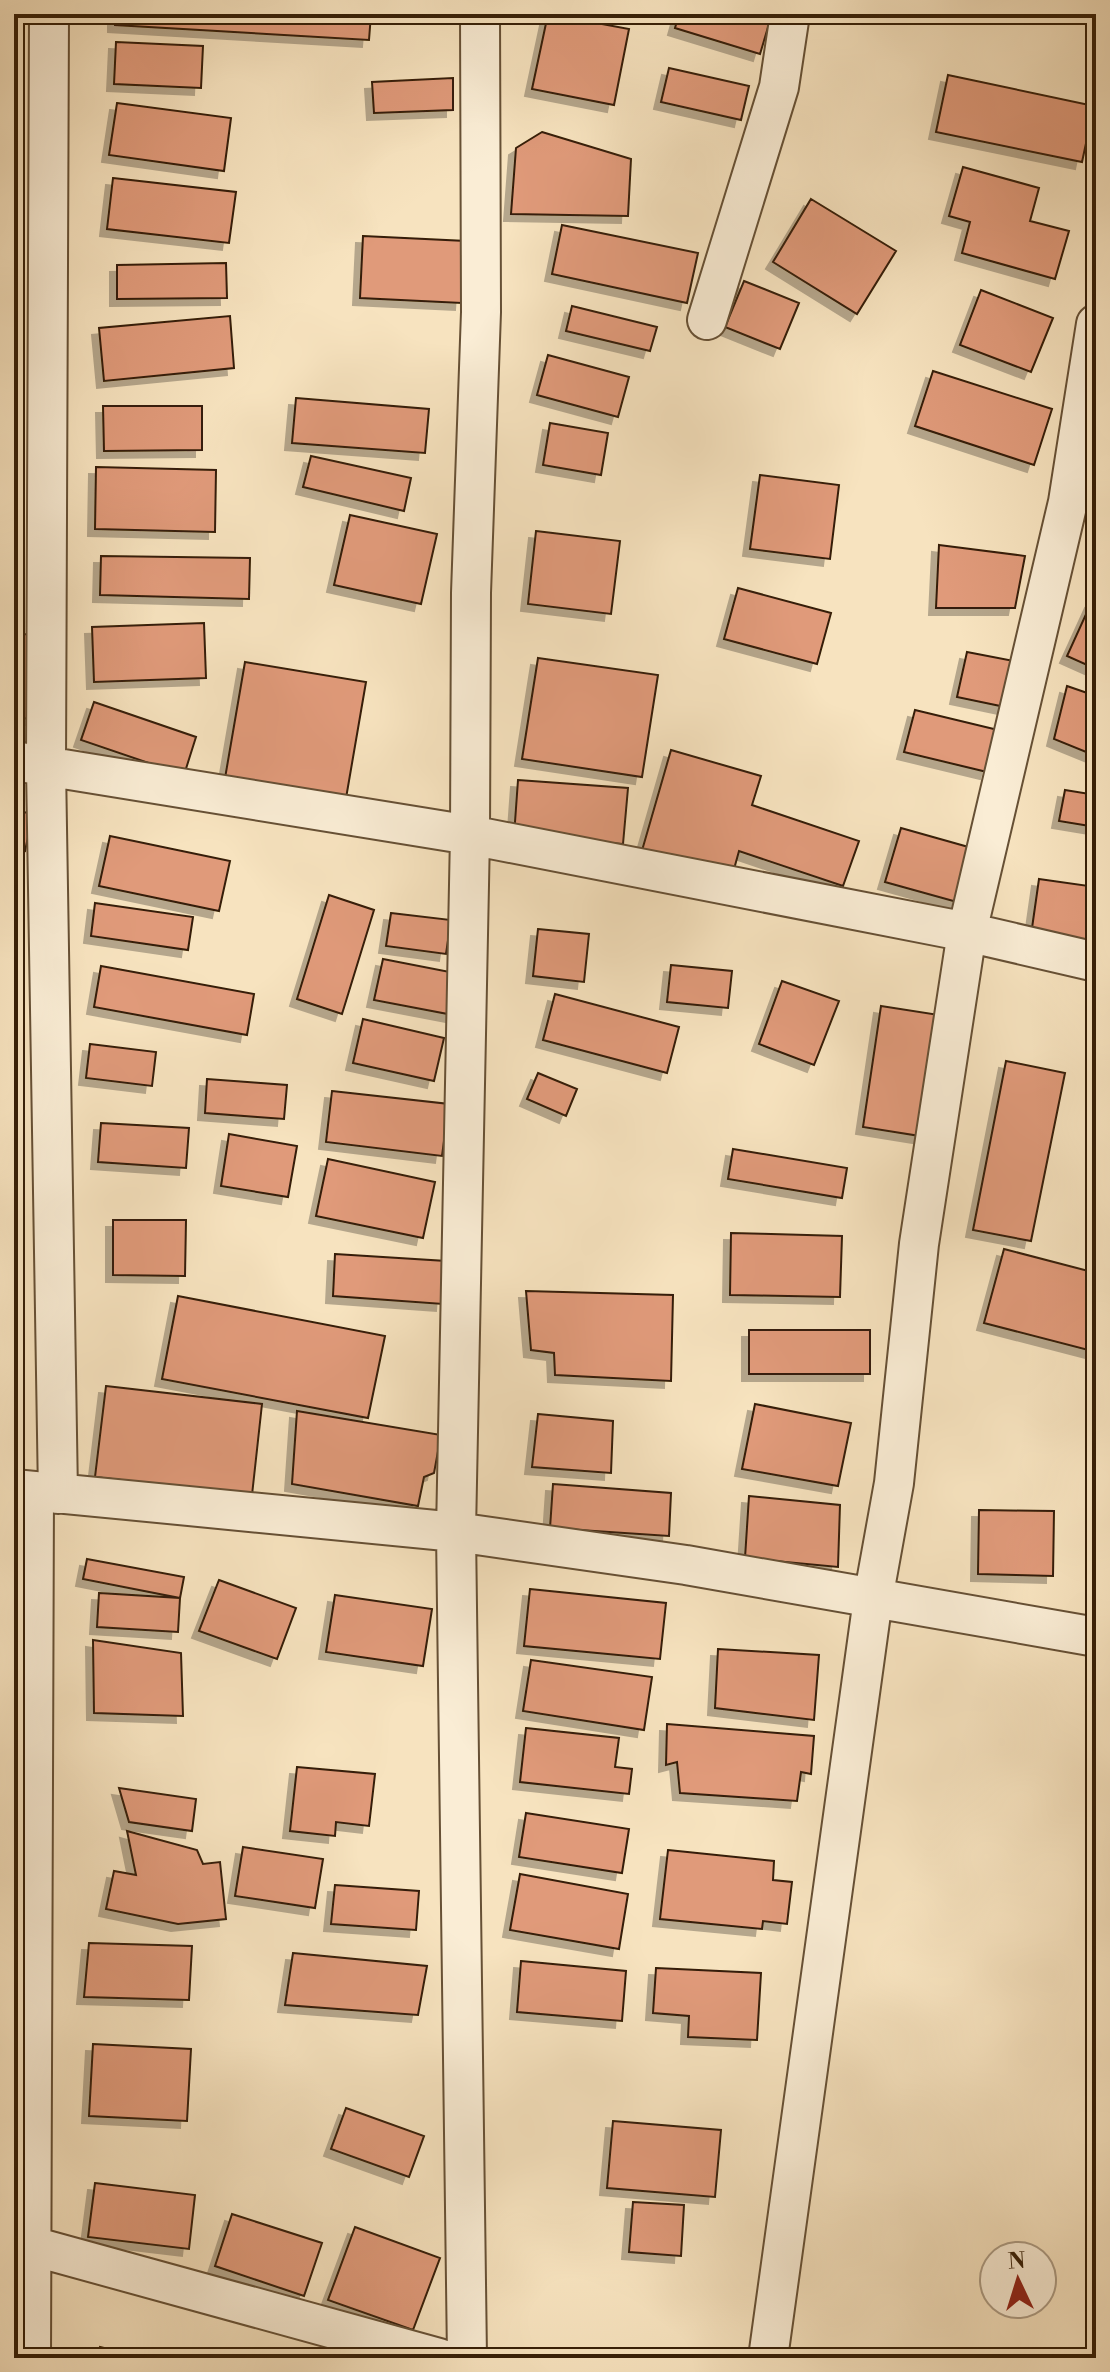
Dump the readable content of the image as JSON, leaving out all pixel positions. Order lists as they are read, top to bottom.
{
  "north": "top"
}
